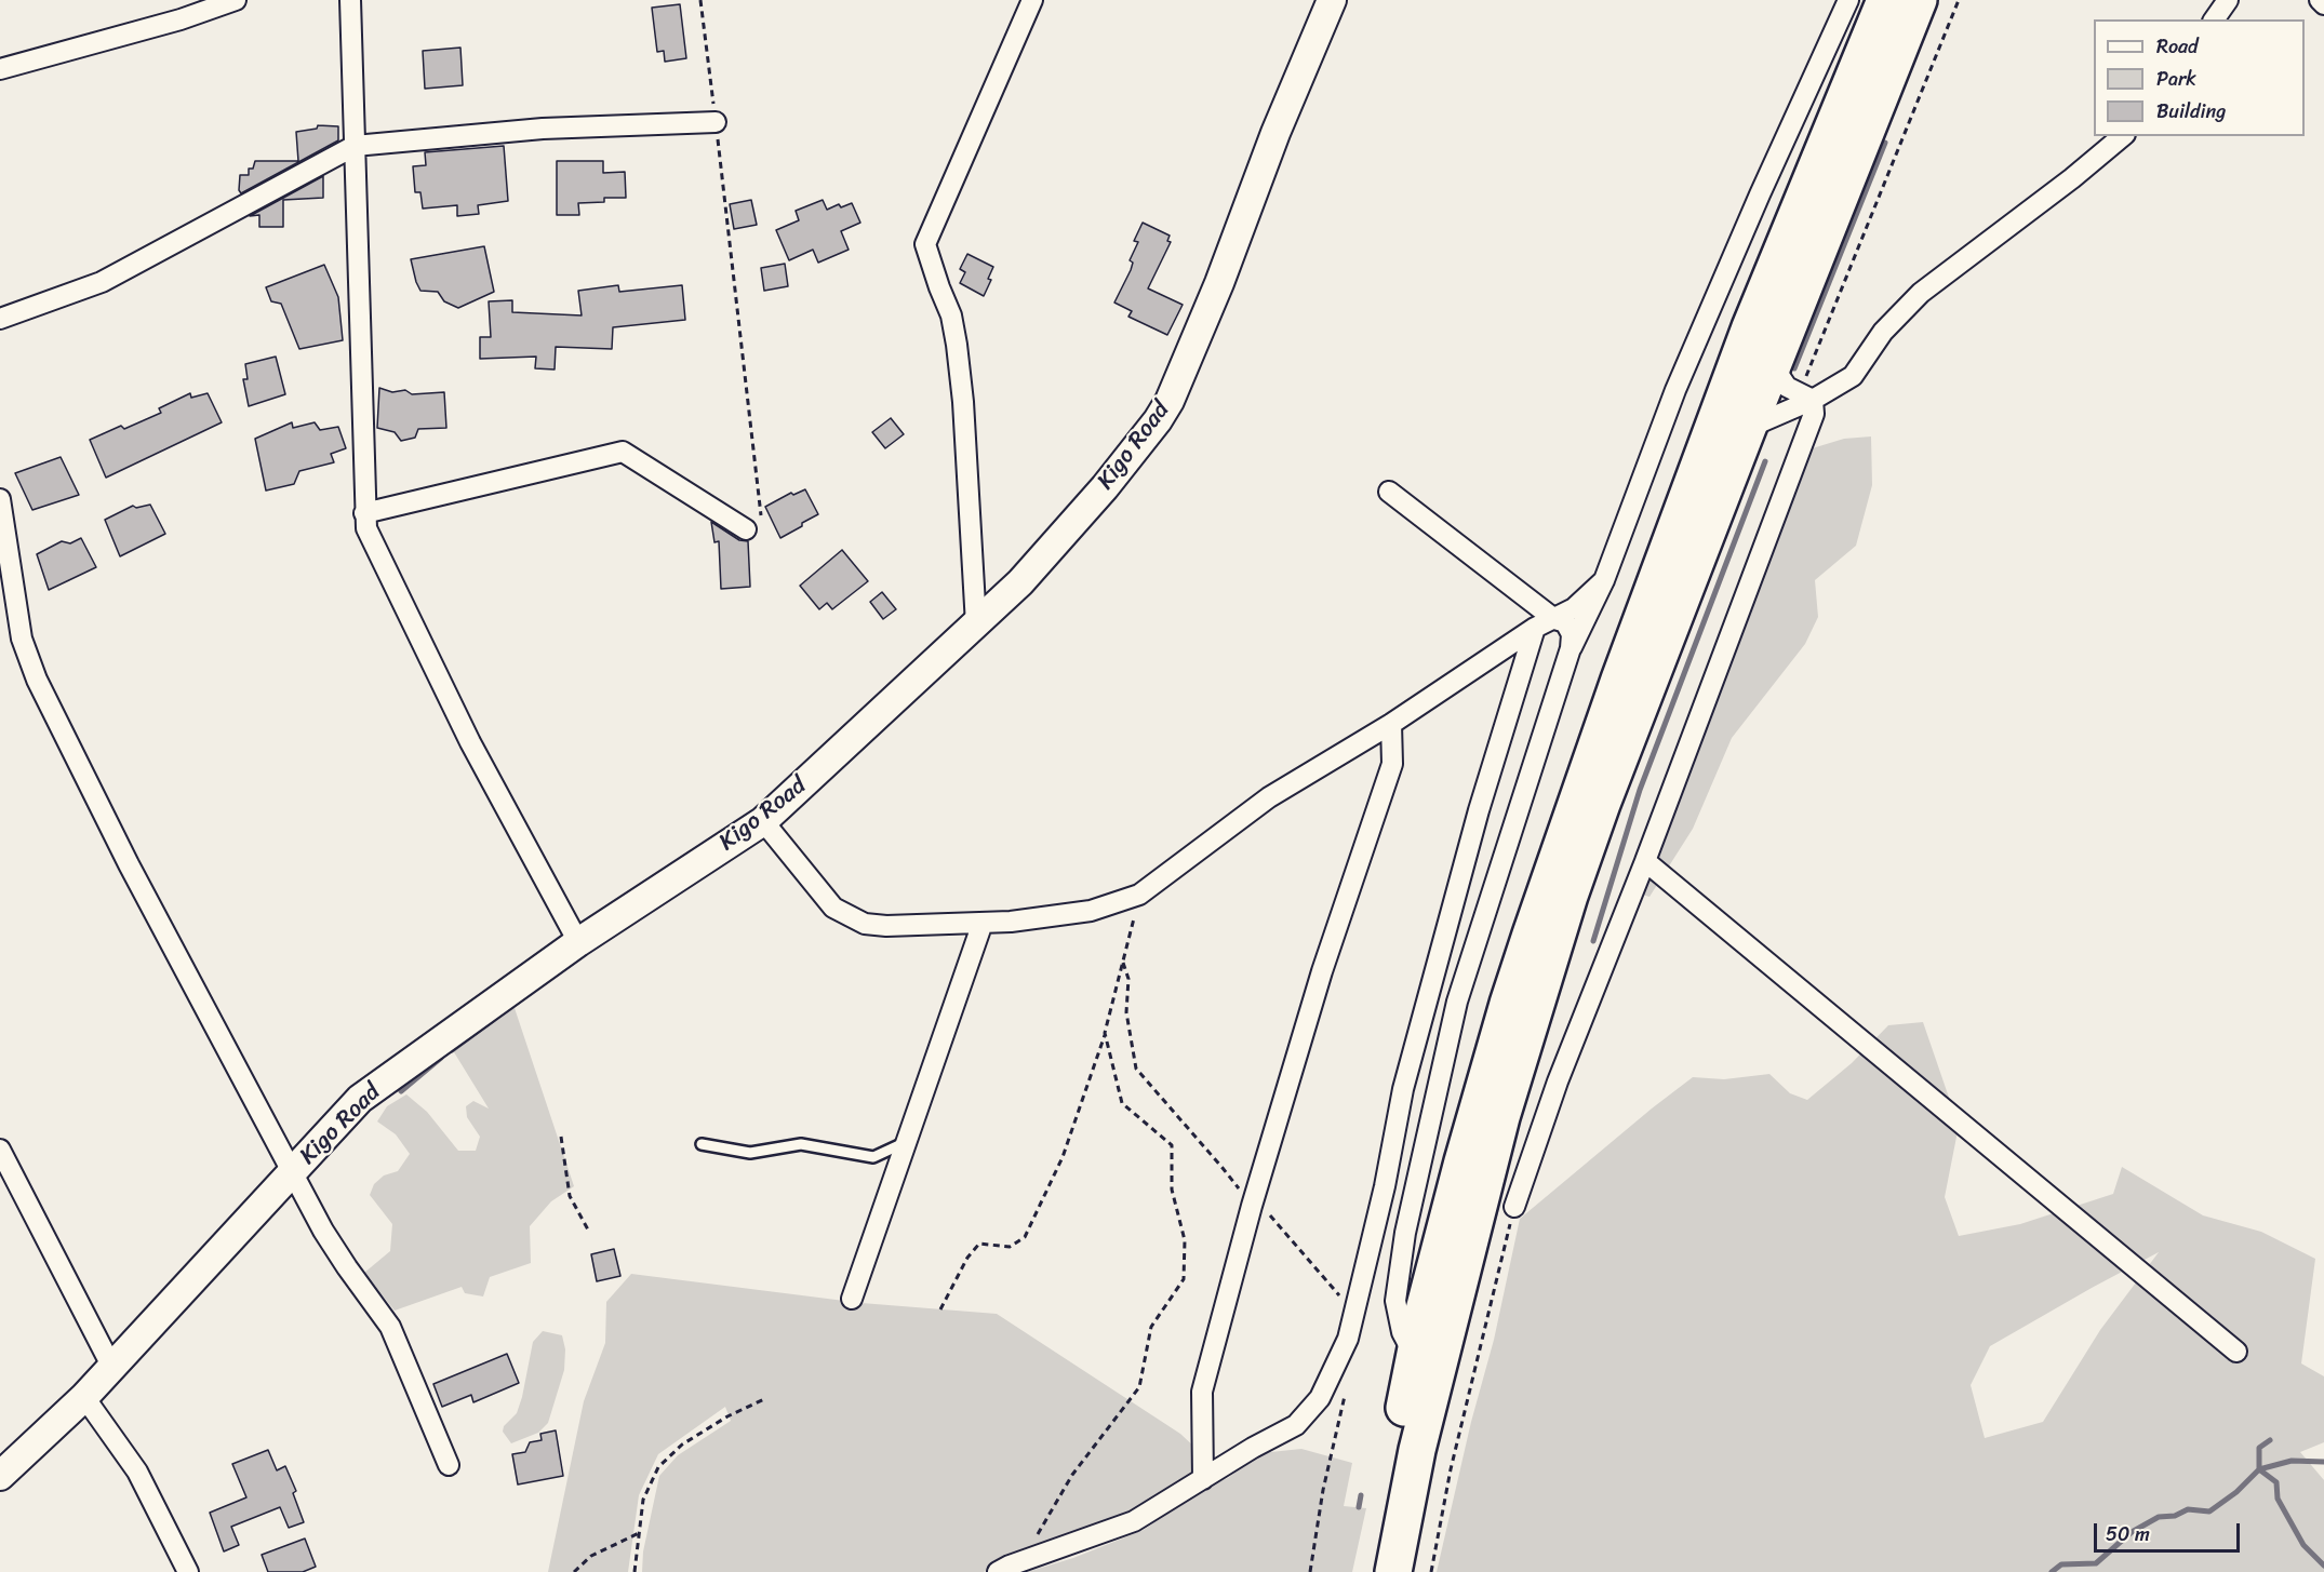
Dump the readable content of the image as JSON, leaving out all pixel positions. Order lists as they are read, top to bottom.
{
  "streets": {
    "street": ["Kigo Road"]
  },
  "legend": ["Road", "Park", "Building"],
  "scale_bar": "50 m"
}
